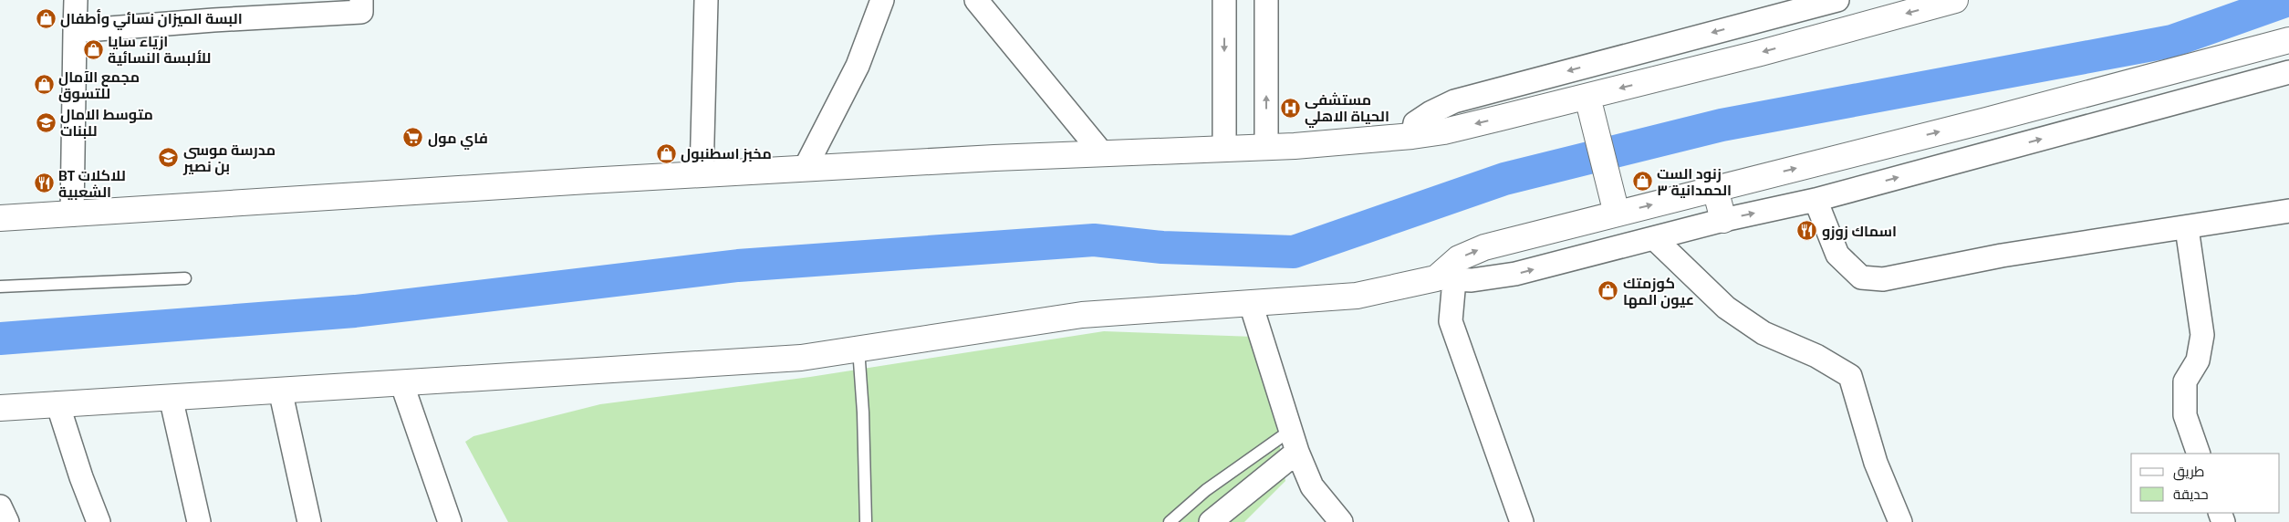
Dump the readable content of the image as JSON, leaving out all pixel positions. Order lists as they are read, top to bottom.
{
  "places": {
    "shop": [
      "البسة الميزان نسائي وأطفال",
      "ازياء سايا للألبسة النسائية",
      "مجمع الآمال للتسوق",
      "مخبز اسطنبول",
      "زنود الست الحمدانية ٣",
      "كوزمتك عيون المها"
    ],
    "hospital": ["مستشفى الحياة الاهلي"],
    "school or university": ["متوسط الامال للبنات", "مدرسة موسى بن نصير"],
    "supermarket": ["فاي مول"],
    "restaurant": ["BT للاكلات الشعبية", "اسماك زوزو"]
  },
  "legend": ["طريق", "حديقة"]
}
